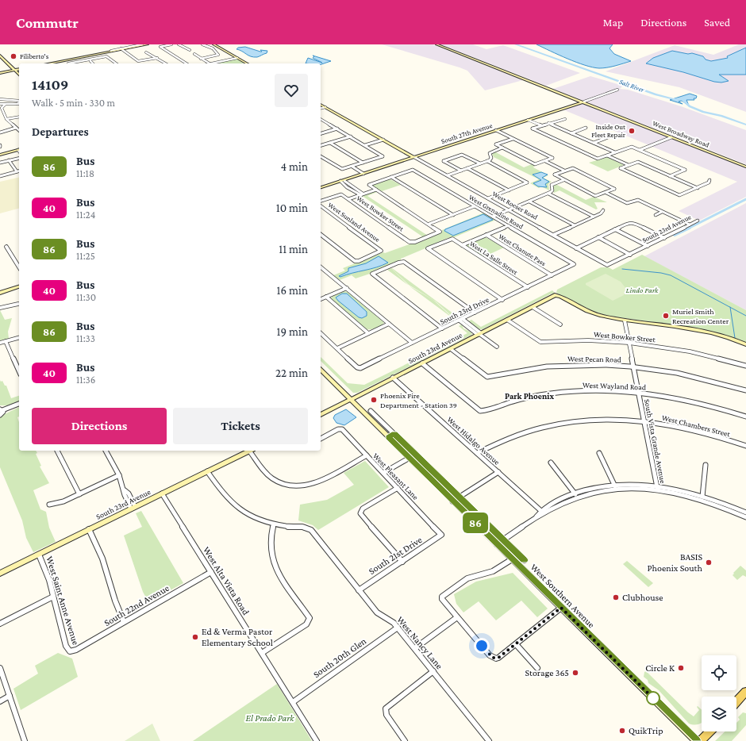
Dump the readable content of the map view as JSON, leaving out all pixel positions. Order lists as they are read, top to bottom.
{
  "streets": {
    "main road": [
      "South 27th Avenue",
      "West Broadway Road",
      "West Roeser Road",
      "South 23rd Avenue",
      "West Southern Avenue"
    ],
    "street": [
      "West Grenadine Road",
      "West Bowker Street",
      "West Sunland Avenue",
      "West Chanute Pass",
      "West La Salle Street",
      "South 23rd Drive",
      "West Pecan Road",
      "West Wayland Road",
      "West Chambers Street",
      "West Hidalgo Avenue",
      "South Vista Grande Avenue",
      "West Pleasant Lane",
      "South 21st Drive",
      "West Alta Vista Road",
      "West Saint Anne Avenue",
      "South 22nd Avenue",
      "West Nancy Lane",
      "South 20th Glen"
    ]
  },
  "crossings": [
    ["South 27th Avenue", "West Broadway Road"],
    ["South 27th Avenue", "West Roeser Road"],
    ["West Roeser Road", "South 23rd Avenue"],
    ["West Grenadine Road", "South 23rd Drive"],
    ["West Bowker Street", "South 23rd Avenue"],
    ["West Bowker Street", "South Vista Grande Avenue"],
    ["South 23rd Avenue", "West Pecan Road"],
    ["South 23rd Avenue", "West Wayland Road"],
    ["South 23rd Avenue", "West Hidalgo Avenue"],
    ["South 23rd Avenue", "South Vista Grande Avenue"],
    ["South 23rd Avenue", "West Alta Vista Road"],
    ["South 23rd Avenue", "West Southern Avenue"],
    ["South 23rd Avenue", "West Saint Anne Avenue"],
    ["South 23rd Avenue", "West Nancy Lane"],
    ["West Chanute Pass", "South 23rd Drive"],
    ["West La Salle Street", "South 23rd Drive"],
    ["West Pecan Road", "South Vista Grande Avenue"],
    ["West Wayland Road", "South Vista Grande Avenue"],
    ["West Chambers Street", "West Hidalgo Avenue"],
    ["West Chambers Street", "South Vista Grande Avenue"],
    ["West Pleasant Lane", "South 21st Drive"],
    ["South 21st Drive", "West Nancy Lane"],
    ["West Alta Vista Road", "South 22nd Avenue"],
    ["West Alta Vista Road", "South 20th Glen"],
    ["West Saint Anne Avenue", "South 22nd Avenue"],
    ["West Nancy Lane", "South 20th Glen"]
  ],
  "districts": ["Park Phoenix"],
  "water": ["Salt River"],
  "parks": ["Lindo Park", "El Prado Park"],
  "places": [
    "Filiberto's",
    "Inside Out Fleet Repair",
    "Muriel Smith Recreation Center",
    "Phoenix Fire Department - Station 39",
    "BASIS Phoenix South",
    "Clubhouse",
    "Ed & Verma Pastor Elementary School",
    "Circle K",
    "Storage 365",
    "QuikTrip"
  ],
  "lines": ["bus line 86"],
  "page": {
    "header": "Commutr",
    "nav": ["Map", "Directions", "Saved"],
    "on_map": "86",
    "heading": [
      ["14109", "Walk · 5 min · 330 m"],
      "Departures"
    ],
    "list": [
      {
        "mark": "86",
        "name": "Bus",
        "note": "11:18",
        "value": "4 min"
      },
      {
        "mark": "40",
        "name": "Bus",
        "note": "11:24",
        "value": "10 min"
      },
      {
        "mark": "86",
        "name": "Bus",
        "note": "11:25",
        "value": "11 min"
      },
      {
        "mark": "40",
        "name": "Bus",
        "note": "11:30",
        "value": "16 min"
      },
      {
        "mark": "86",
        "name": "Bus",
        "note": "11:33",
        "value": "19 min"
      },
      {
        "mark": "40",
        "name": "Bus",
        "note": "11:36",
        "value": "22 min"
      }
    ],
    "buttons": ["Directions", "Tickets"]
  }
}
